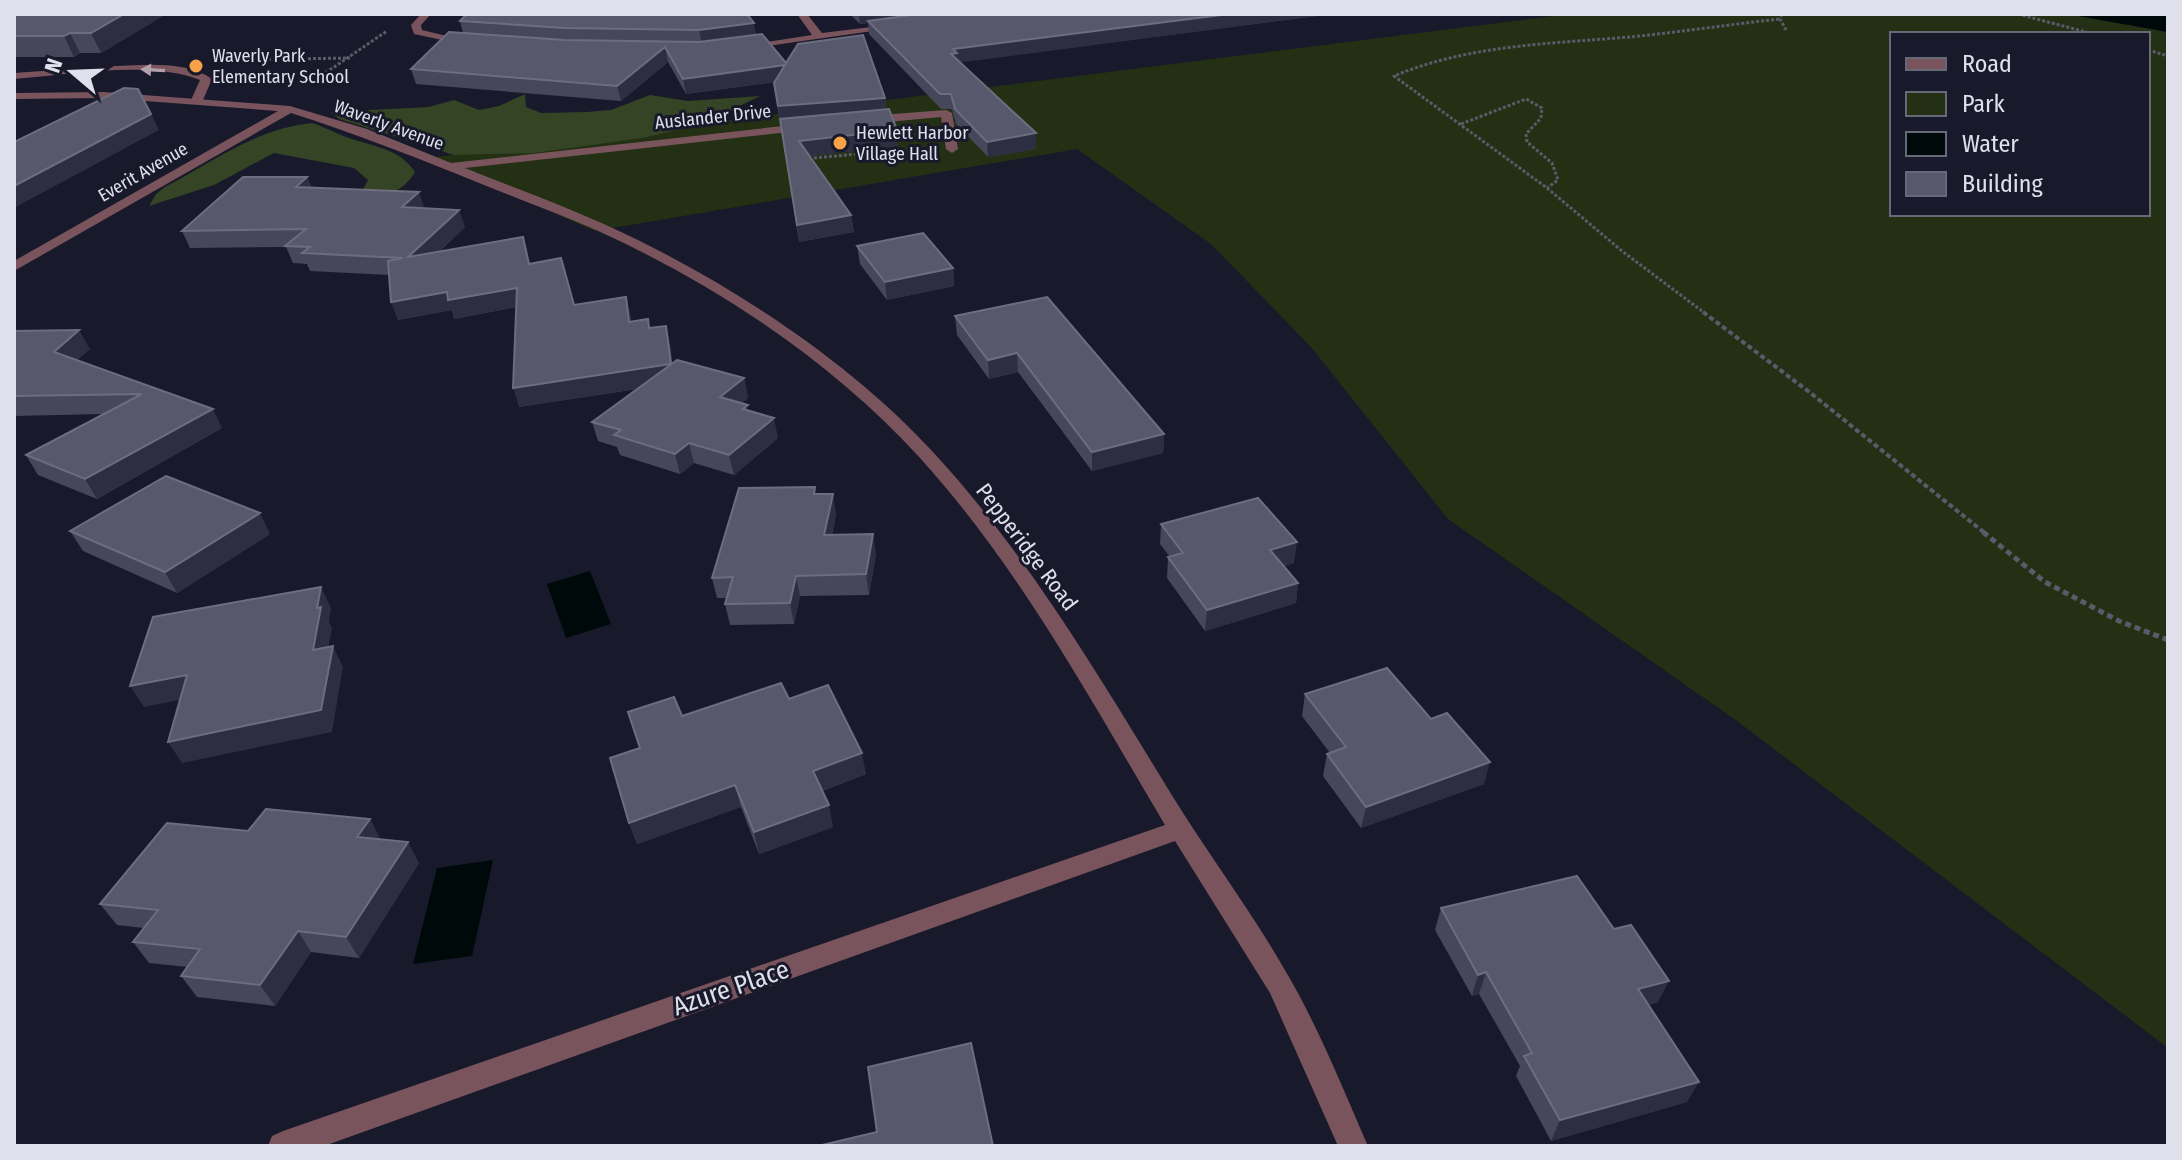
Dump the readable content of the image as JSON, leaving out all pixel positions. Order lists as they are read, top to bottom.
{
  "streets": {
    "street": [
      "Auslander Drive",
      "Waverly Avenue",
      "Everit Avenue",
      "Pepperidge Road",
      "Azure Place"
    ]
  },
  "crossings": [
    ["Auslander Drive", "Waverly Avenue"],
    ["Auslander Drive", "Pepperidge Road"],
    ["Waverly Avenue", "Everit Avenue"],
    ["Waverly Avenue", "Pepperidge Road"],
    ["Pepperidge Road", "Azure Place"]
  ],
  "places": ["Waverly Park Elementary School", "Hewlett Harbor Village Hall"],
  "legend": [
    "Road",
    "Park",
    "Water",
    "Building"
  ],
  "north": "left"
}
